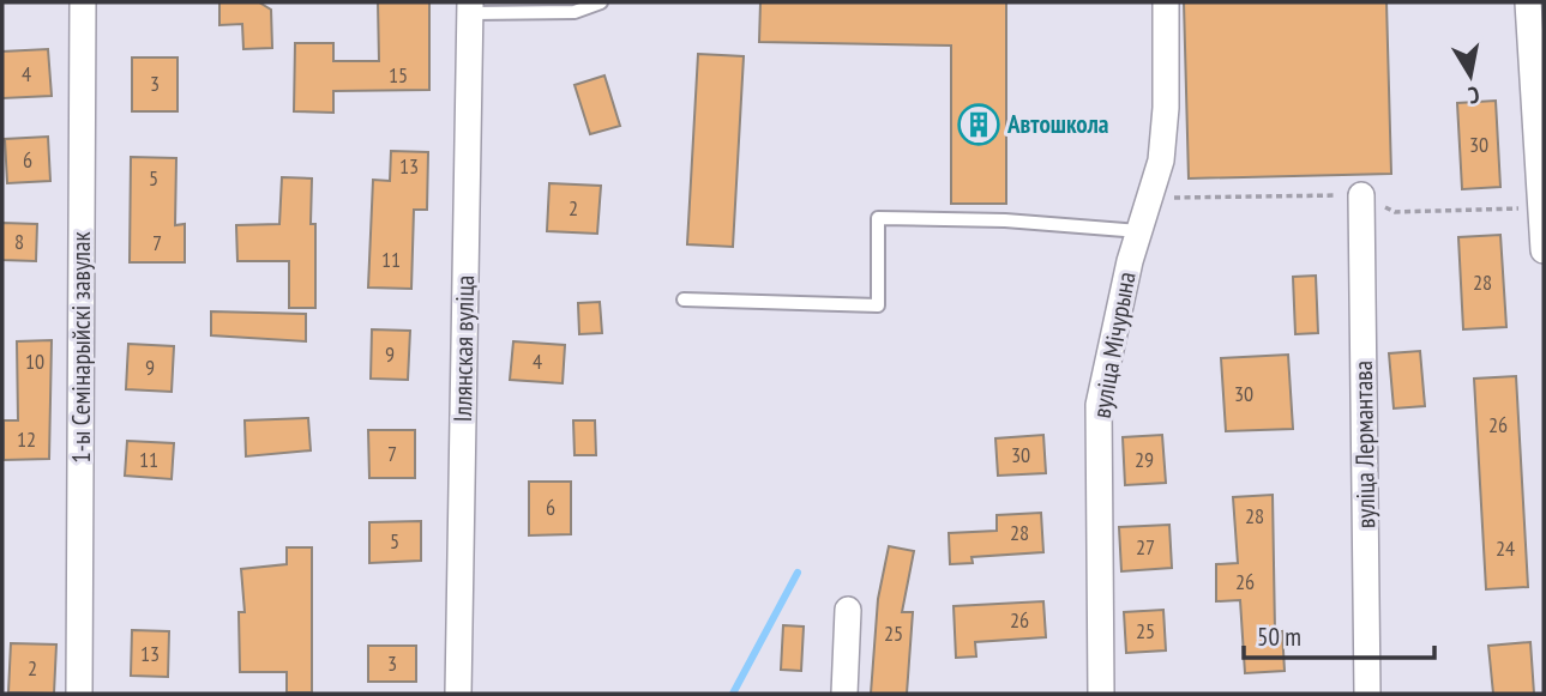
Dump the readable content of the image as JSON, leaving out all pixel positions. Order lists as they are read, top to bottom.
{
  "streets": {
    "street": [
      "вуліца Мічурына",
      "1-ы Семінарыйскі завулак",
      "Іллянская вуліца",
      "вуліца Лермантава"
    ]
  },
  "places": {
    "building": ["Автошкола"]
  },
  "house_numbers": [
    "4",
    "15",
    "3",
    "30",
    "6",
    "13",
    "5",
    "2",
    "8",
    "7",
    "11",
    "28",
    "9",
    "10",
    "4",
    "9",
    "30",
    "26",
    "12",
    "7",
    "30",
    "11",
    "29",
    "6",
    "28",
    "28",
    "5",
    "27",
    "24",
    "26",
    "26",
    "25",
    "25",
    "13",
    "3",
    "2"
  ],
  "scale_bar": "50 m",
  "north": "bottom"
}
